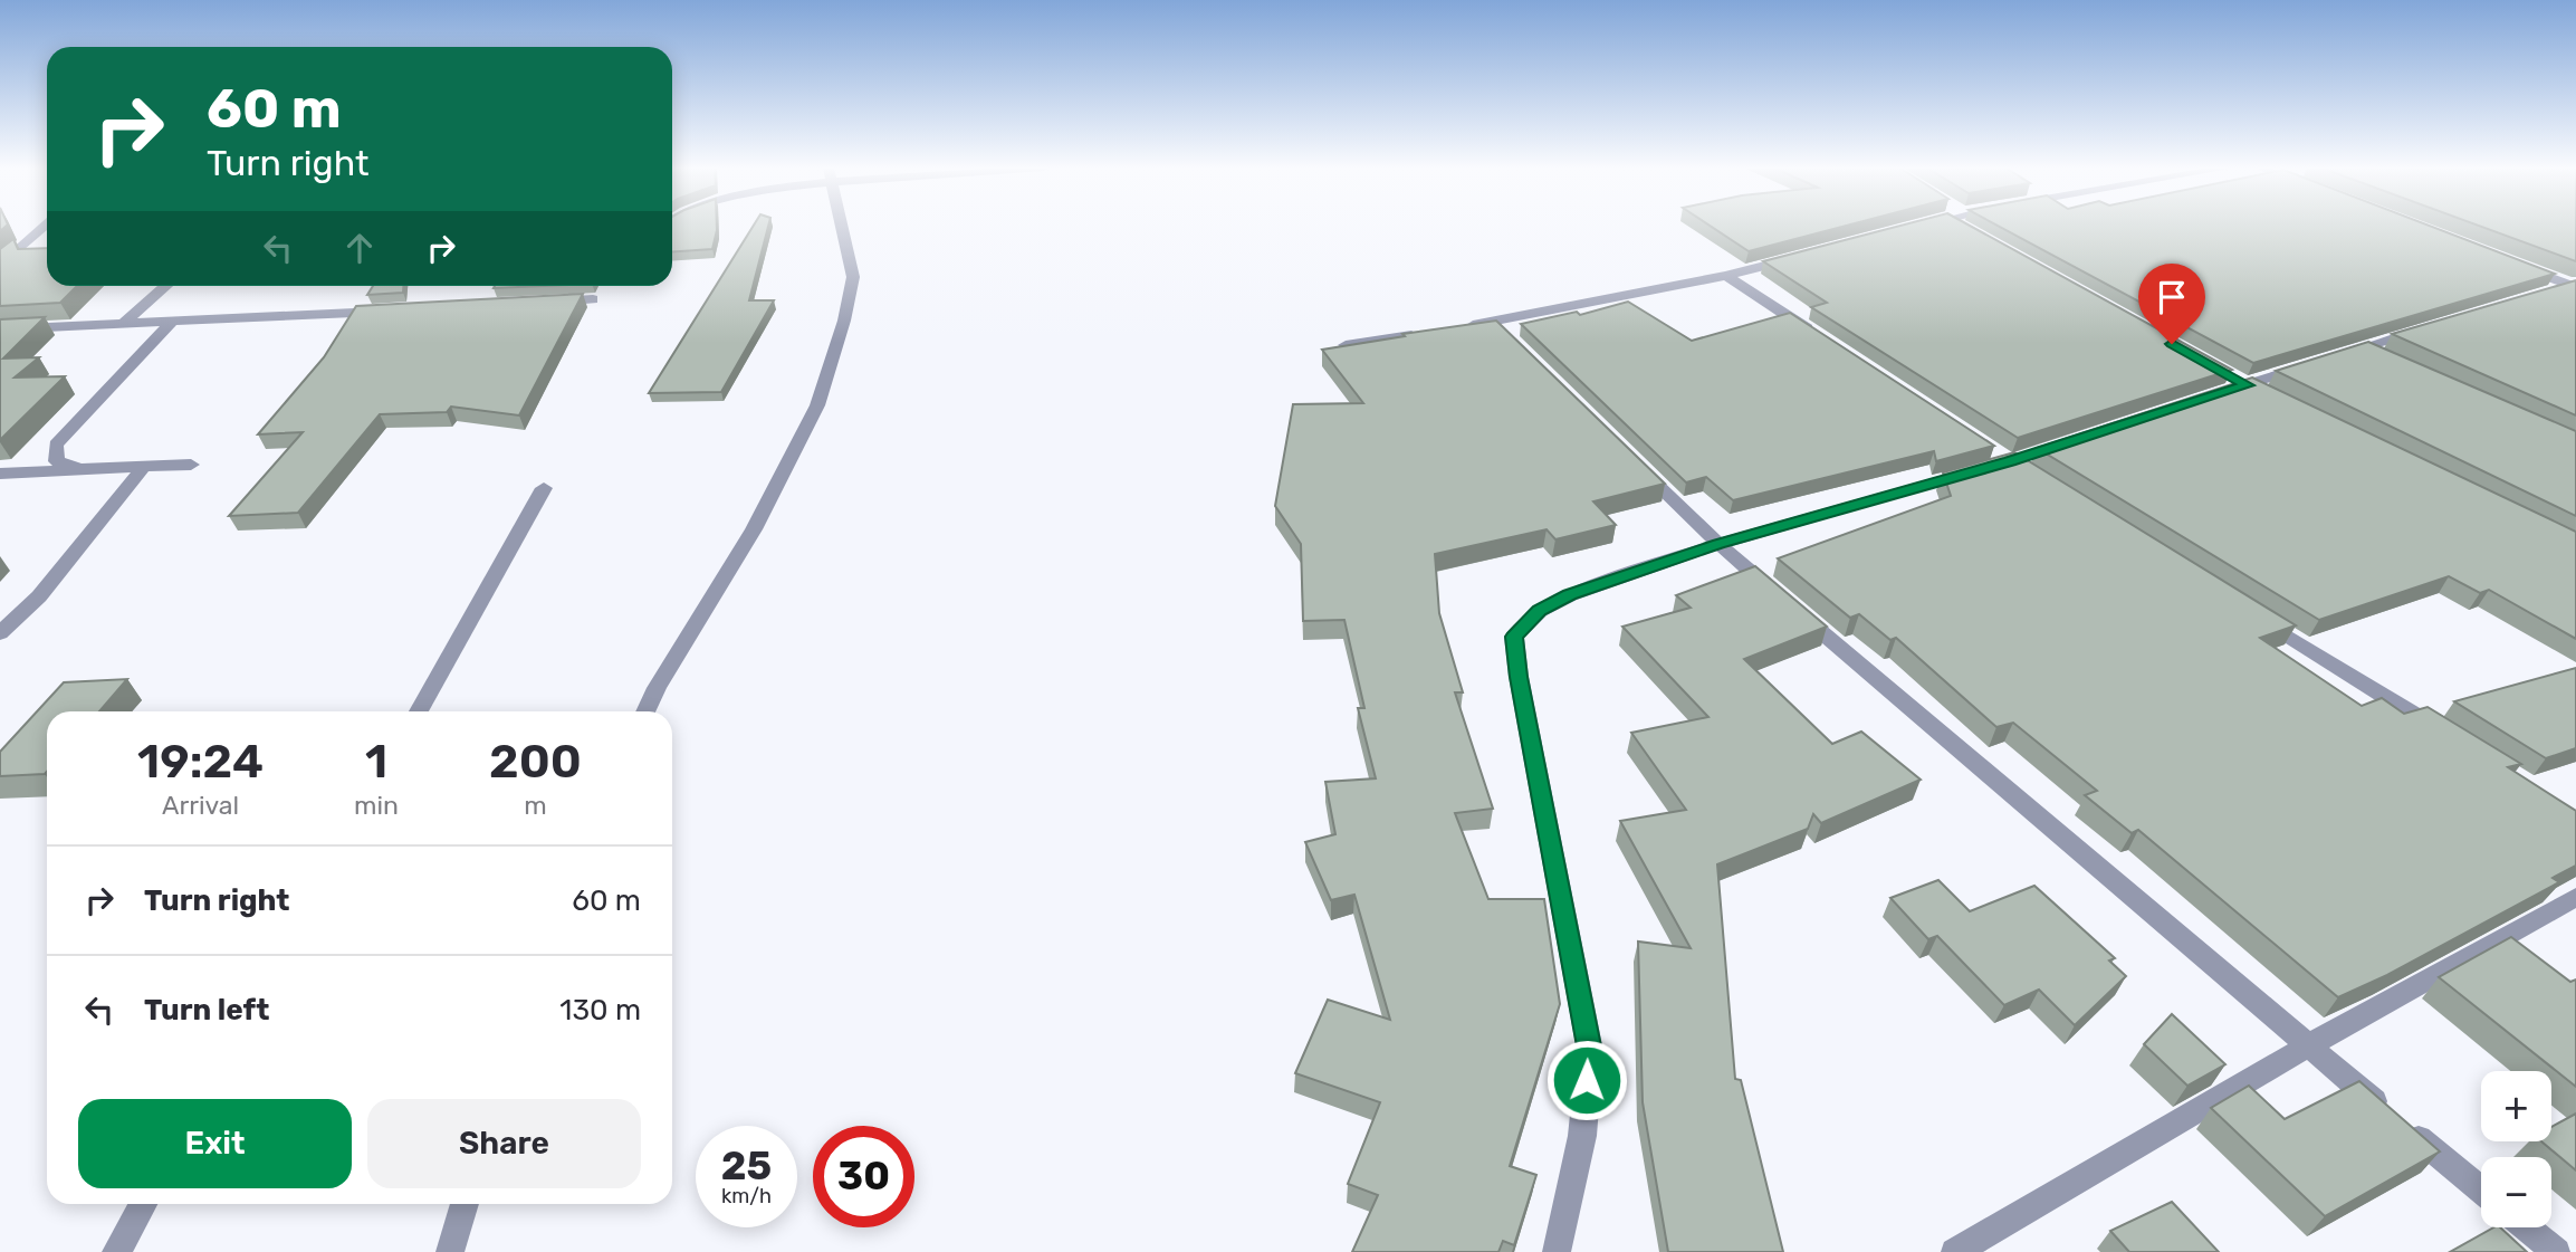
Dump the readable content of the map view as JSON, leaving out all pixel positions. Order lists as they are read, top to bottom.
{
  "page": {
    "turn": ["60 m", "Turn right"],
    "eta": [
      "19:24",
      "Arrival",
      "1",
      "min",
      "200",
      "m"
    ],
    "list": [
      {
        "name": "Turn right",
        "value": "60 m"
      },
      {
        "name": "Turn left",
        "value": "130 m"
      }
    ],
    "map_buttons": ["+", "−"],
    "buttons": ["Exit", "Share"],
    "speed": "25 km/h",
    "limit": "30"
  }
}
